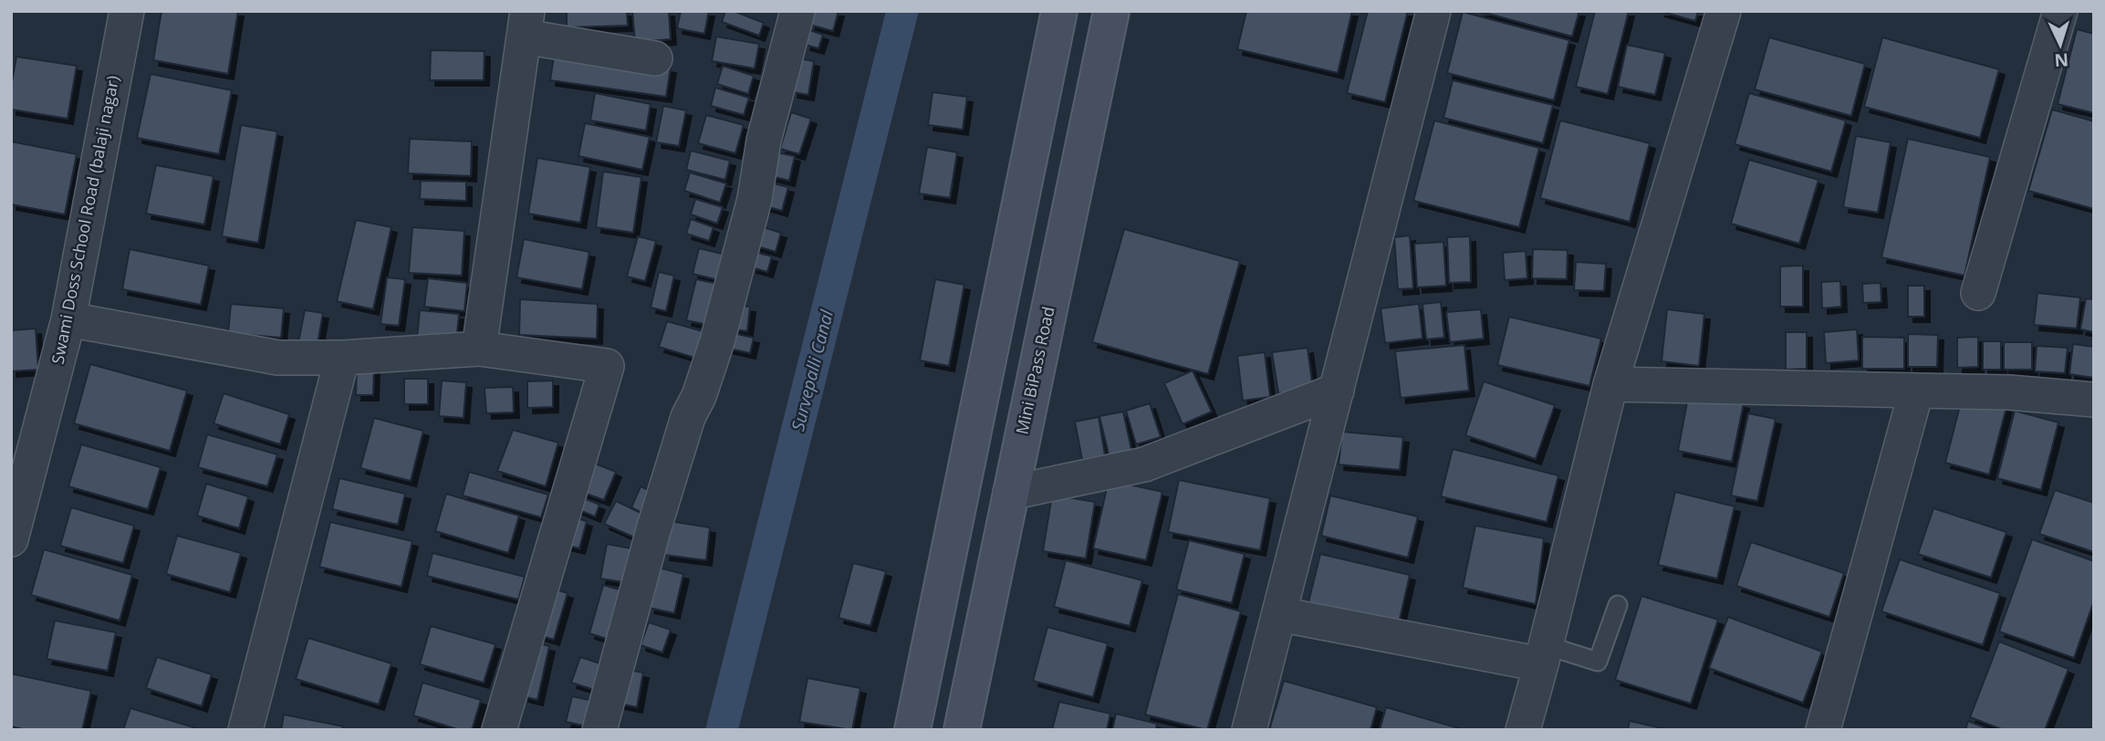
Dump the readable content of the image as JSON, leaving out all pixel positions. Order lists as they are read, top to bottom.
{
  "streets": {
    "main road": ["Mini BiPass Road"],
    "street": ["Swami Doss School Road (balaji nagar)"]
  },
  "water": ["Survepalli Canal"],
  "north": "bottom"
}
